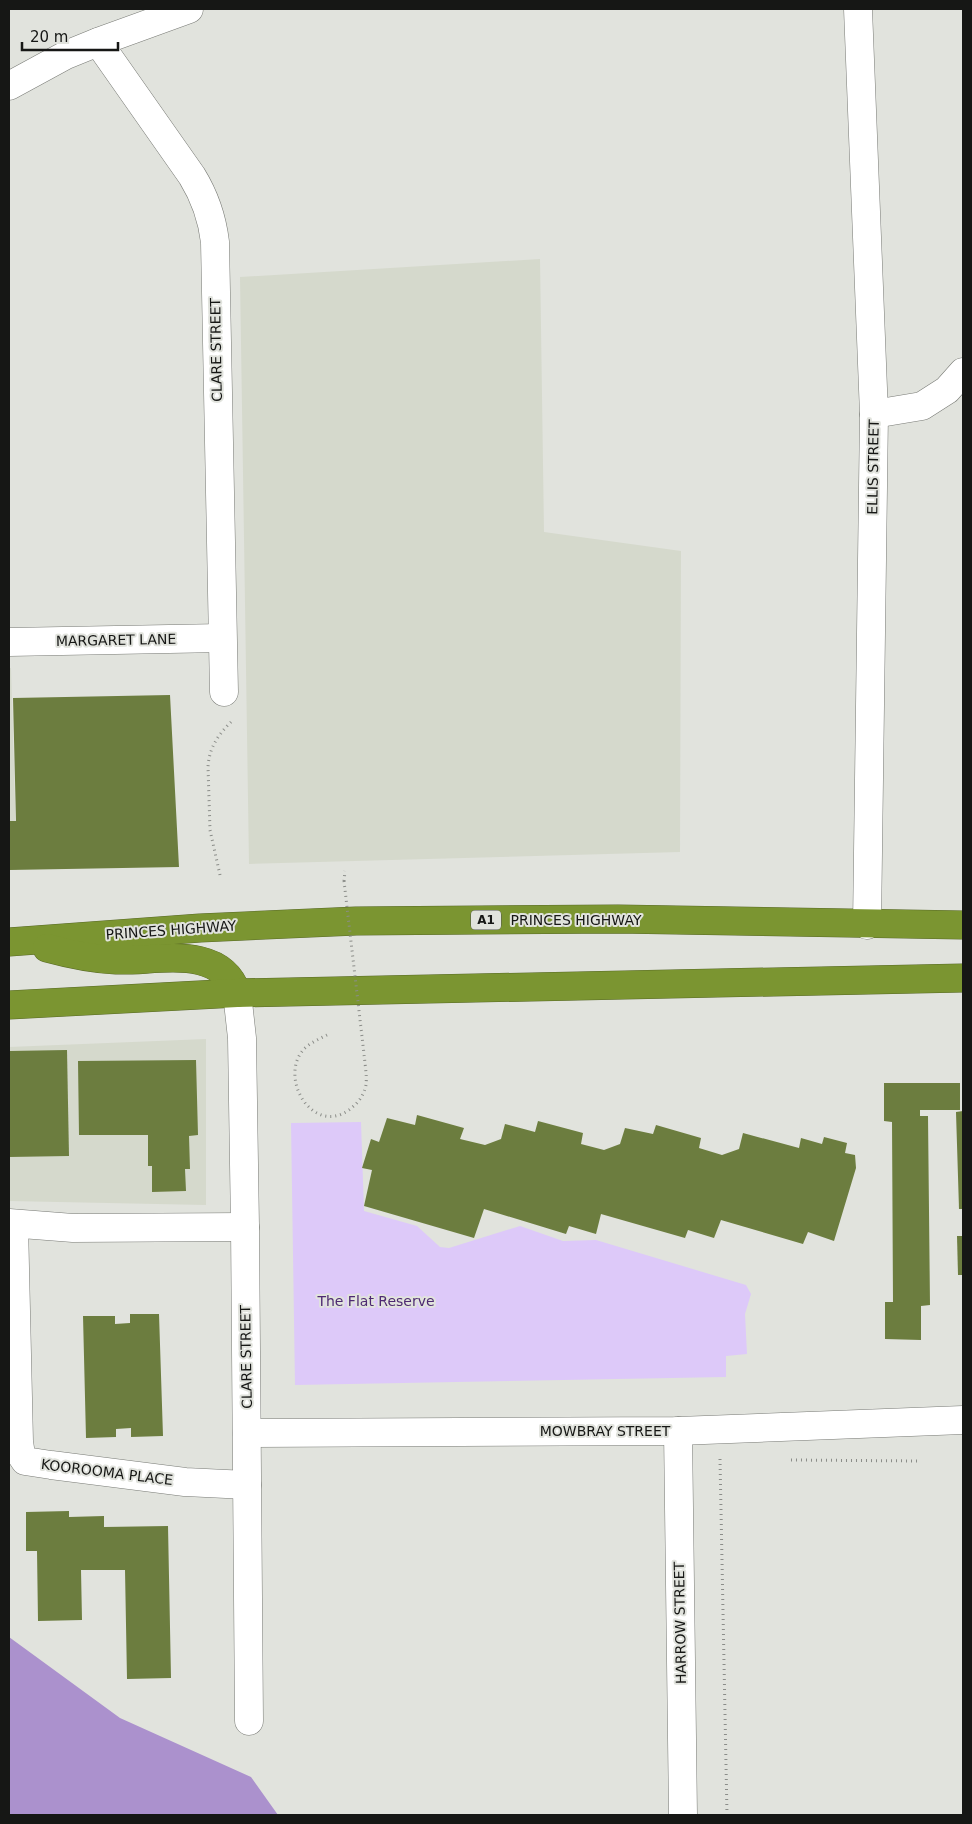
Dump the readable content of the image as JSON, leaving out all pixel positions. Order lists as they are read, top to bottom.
{
  "streets": {
    "highway": ["A1", "PRINCES HIGHWAY"],
    "street": [
      "CLARE STREET",
      "ELLIS STREET",
      "MARGARET LANE",
      "MOWBRAY STREET",
      "KOOROOMA PLACE",
      "HARROW STREET"
    ]
  },
  "crossings": [
    ["CLARE STREET", "MARGARET LANE"],
    ["CLARE STREET", "MOWBRAY STREET"],
    ["CLARE STREET", "KOOROOMA PLACE"],
    ["ELLIS STREET", "PRINCES HIGHWAY"],
    ["MOWBRAY STREET", "HARROW STREET"]
  ],
  "parks": ["The Flat Reserve"],
  "scale_bar": "20 m"
}
